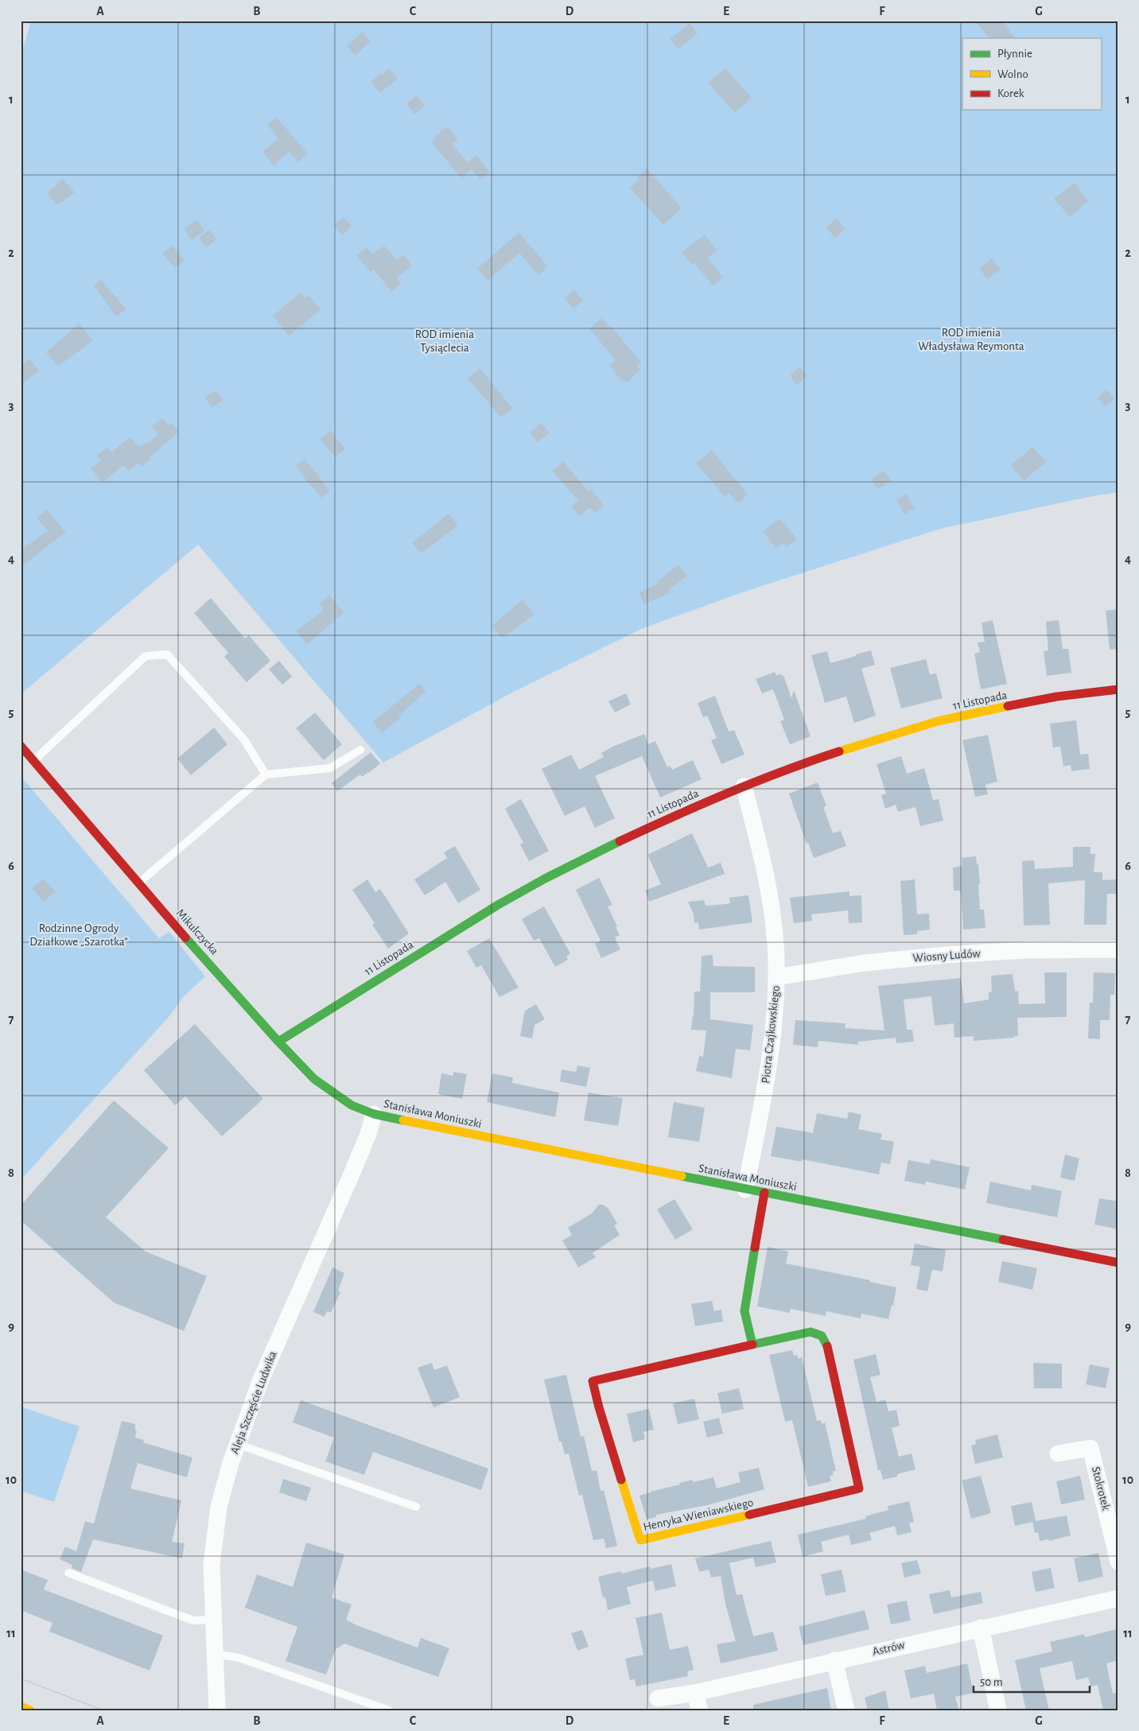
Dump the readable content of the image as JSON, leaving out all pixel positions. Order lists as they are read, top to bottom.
{
  "streets": {
    "street": [
      "11 Listopada",
      "Mikulczycka",
      "Wiosny Ludów",
      "Piotra Czajkowskiego",
      "Stanisława Moniuszki",
      "Aleja Szczęście Ludwika",
      "Stokrotek",
      "Henryka Wieniawskiego",
      "Astrów"
    ]
  },
  "crossings": [
    ["11 Listopada", "Mikulczycka"],
    ["11 Listopada", "Piotra Czajkowskiego"],
    ["Mikulczycka", "Stanisława Moniuszki"],
    ["Mikulczycka", "Aleja Szczęście Ludwika"],
    ["Wiosny Ludów", "Piotra Czajkowskiego"],
    ["Piotra Czajkowskiego", "Stanisława Moniuszki"],
    ["Stanisława Moniuszki", "Aleja Szczęście Ludwika"]
  ],
  "parks": ["ROD imienia Władysława Reymonta", "ROD imienia Tysiąclecia", "Rodzinne Ogrody Działkowe „Szarotka”"],
  "legend": ["Płynnie", "Wolno", "Korek"],
  "scale_bar": "50 m",
  "grid": {
    "columns": [
      "A",
      "B",
      "C",
      "D",
      "E",
      "F",
      "G"
    ],
    "rows": [
      "1",
      "2",
      "3",
      "4",
      "5",
      "6",
      "7",
      "8",
      "9",
      "10",
      "11"
    ]
  }
}
